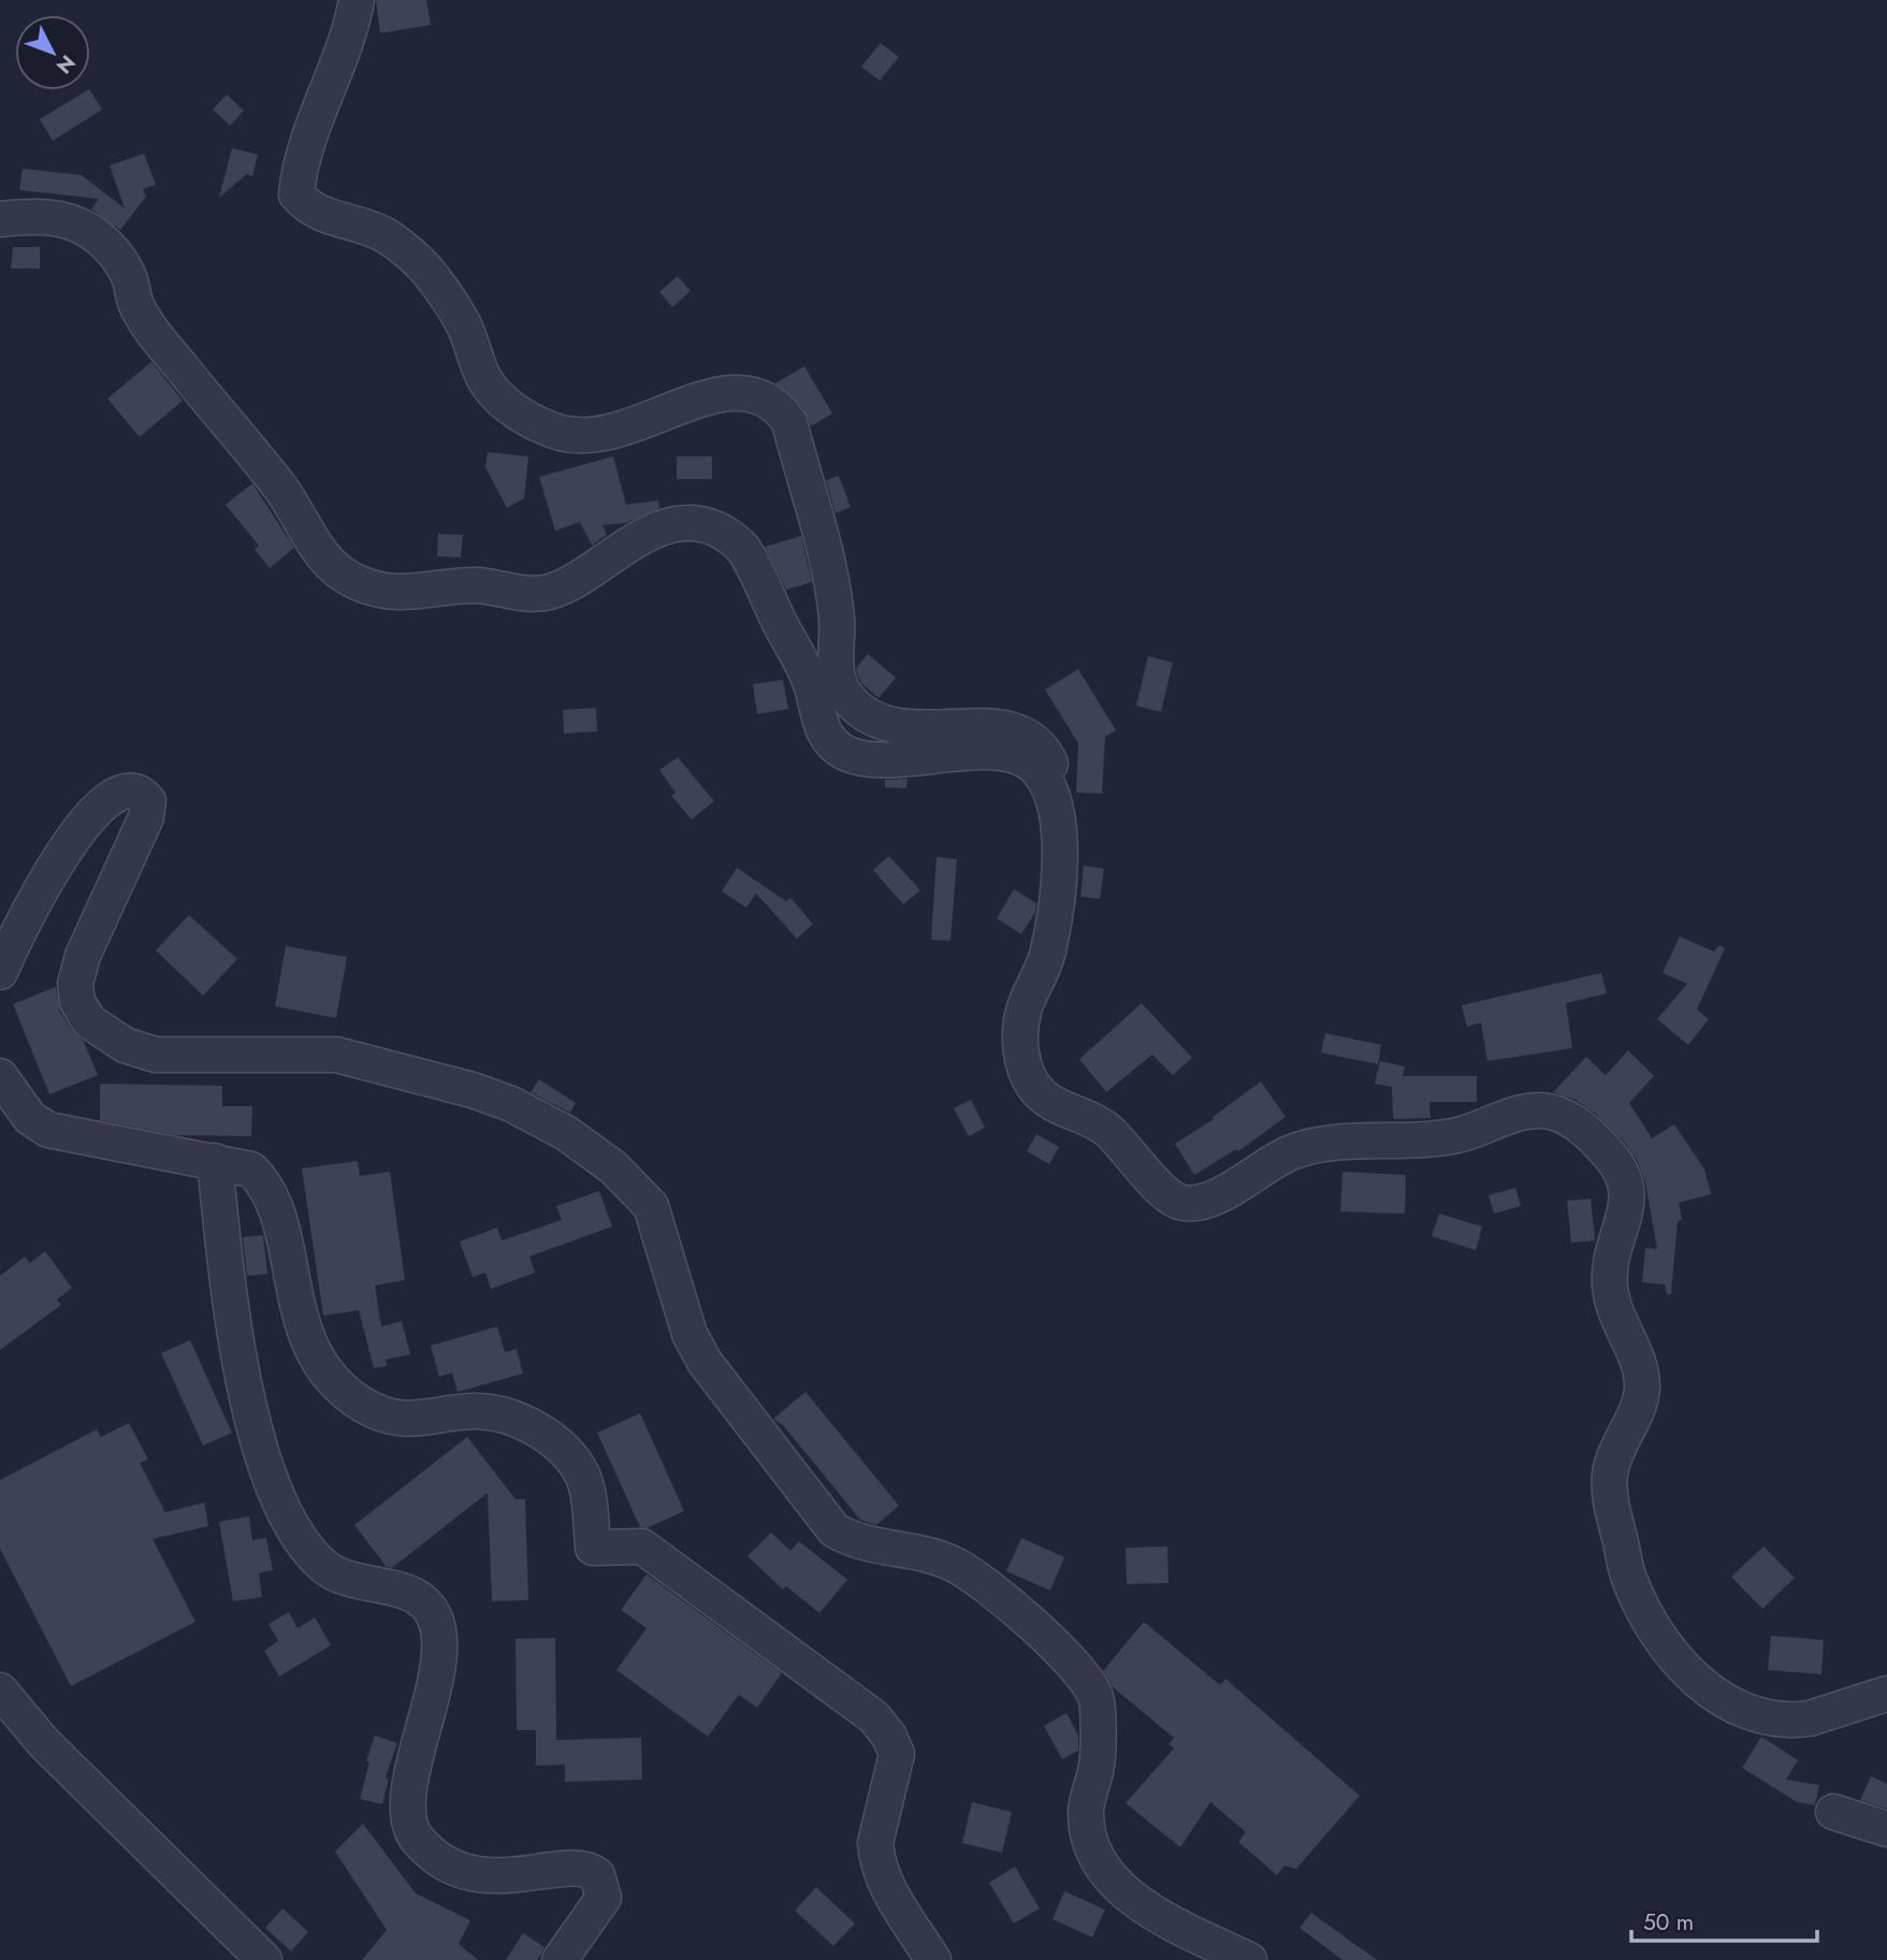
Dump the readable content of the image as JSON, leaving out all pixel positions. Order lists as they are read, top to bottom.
{
  "scale_bar": "50 m",
  "north": "bottom right"
}
